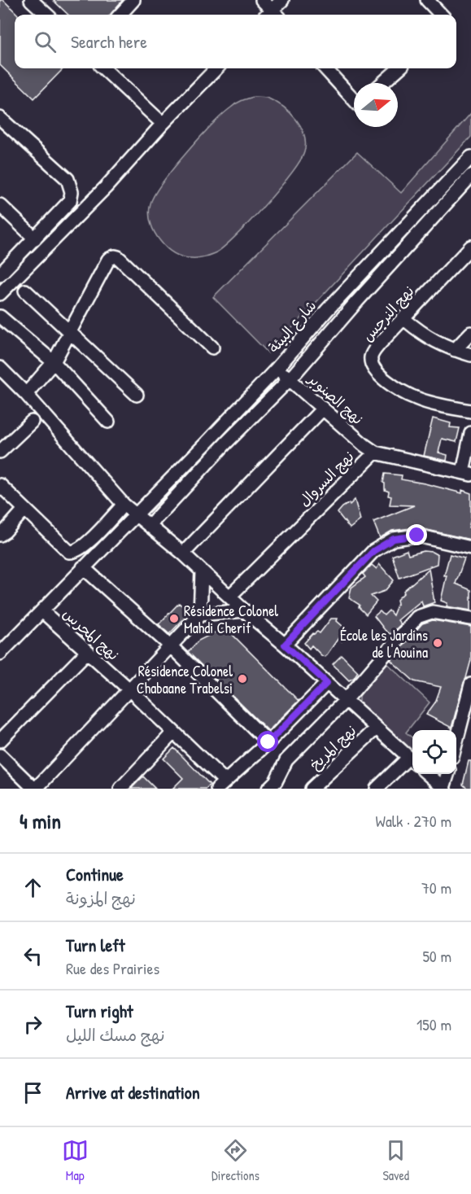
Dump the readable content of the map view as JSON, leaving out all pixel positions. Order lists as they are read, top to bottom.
{
  "streets": {
    "street": [
      "نهج النرجس",
      "شارع البيئة",
      "نهج الصنوبر",
      "نهج السروال",
      "نهج المحرس",
      "نهج المريخ"
    ]
  },
  "crossings": [
    ["شارع البيئة", "نهج الصنوبر"],
    ["شارع البيئة", "نهج المحرس"],
    ["نهج الصنوبر", "نهج السروال"]
  ],
  "places": ["Résidence Colonel Mahdi Cherif", "École les Jardins de l'Aouina", "Résidence Colonel Chabaane Trabelsi"],
  "north": "right",
  "page": {
    "search": "Search here",
    "heading": ["4 min", "Walk · 270 m"],
    "list": [
      ["Continue", "نهج المزونة", "70 m"],
      ["Turn left", "Rue des Prairies", "50 m"],
      ["Turn right", "نهج مسك الليل", "150 m"],
      "Arrive at destination"
    ],
    "nav": ["Map", "Directions", "Saved"]
  }
}
